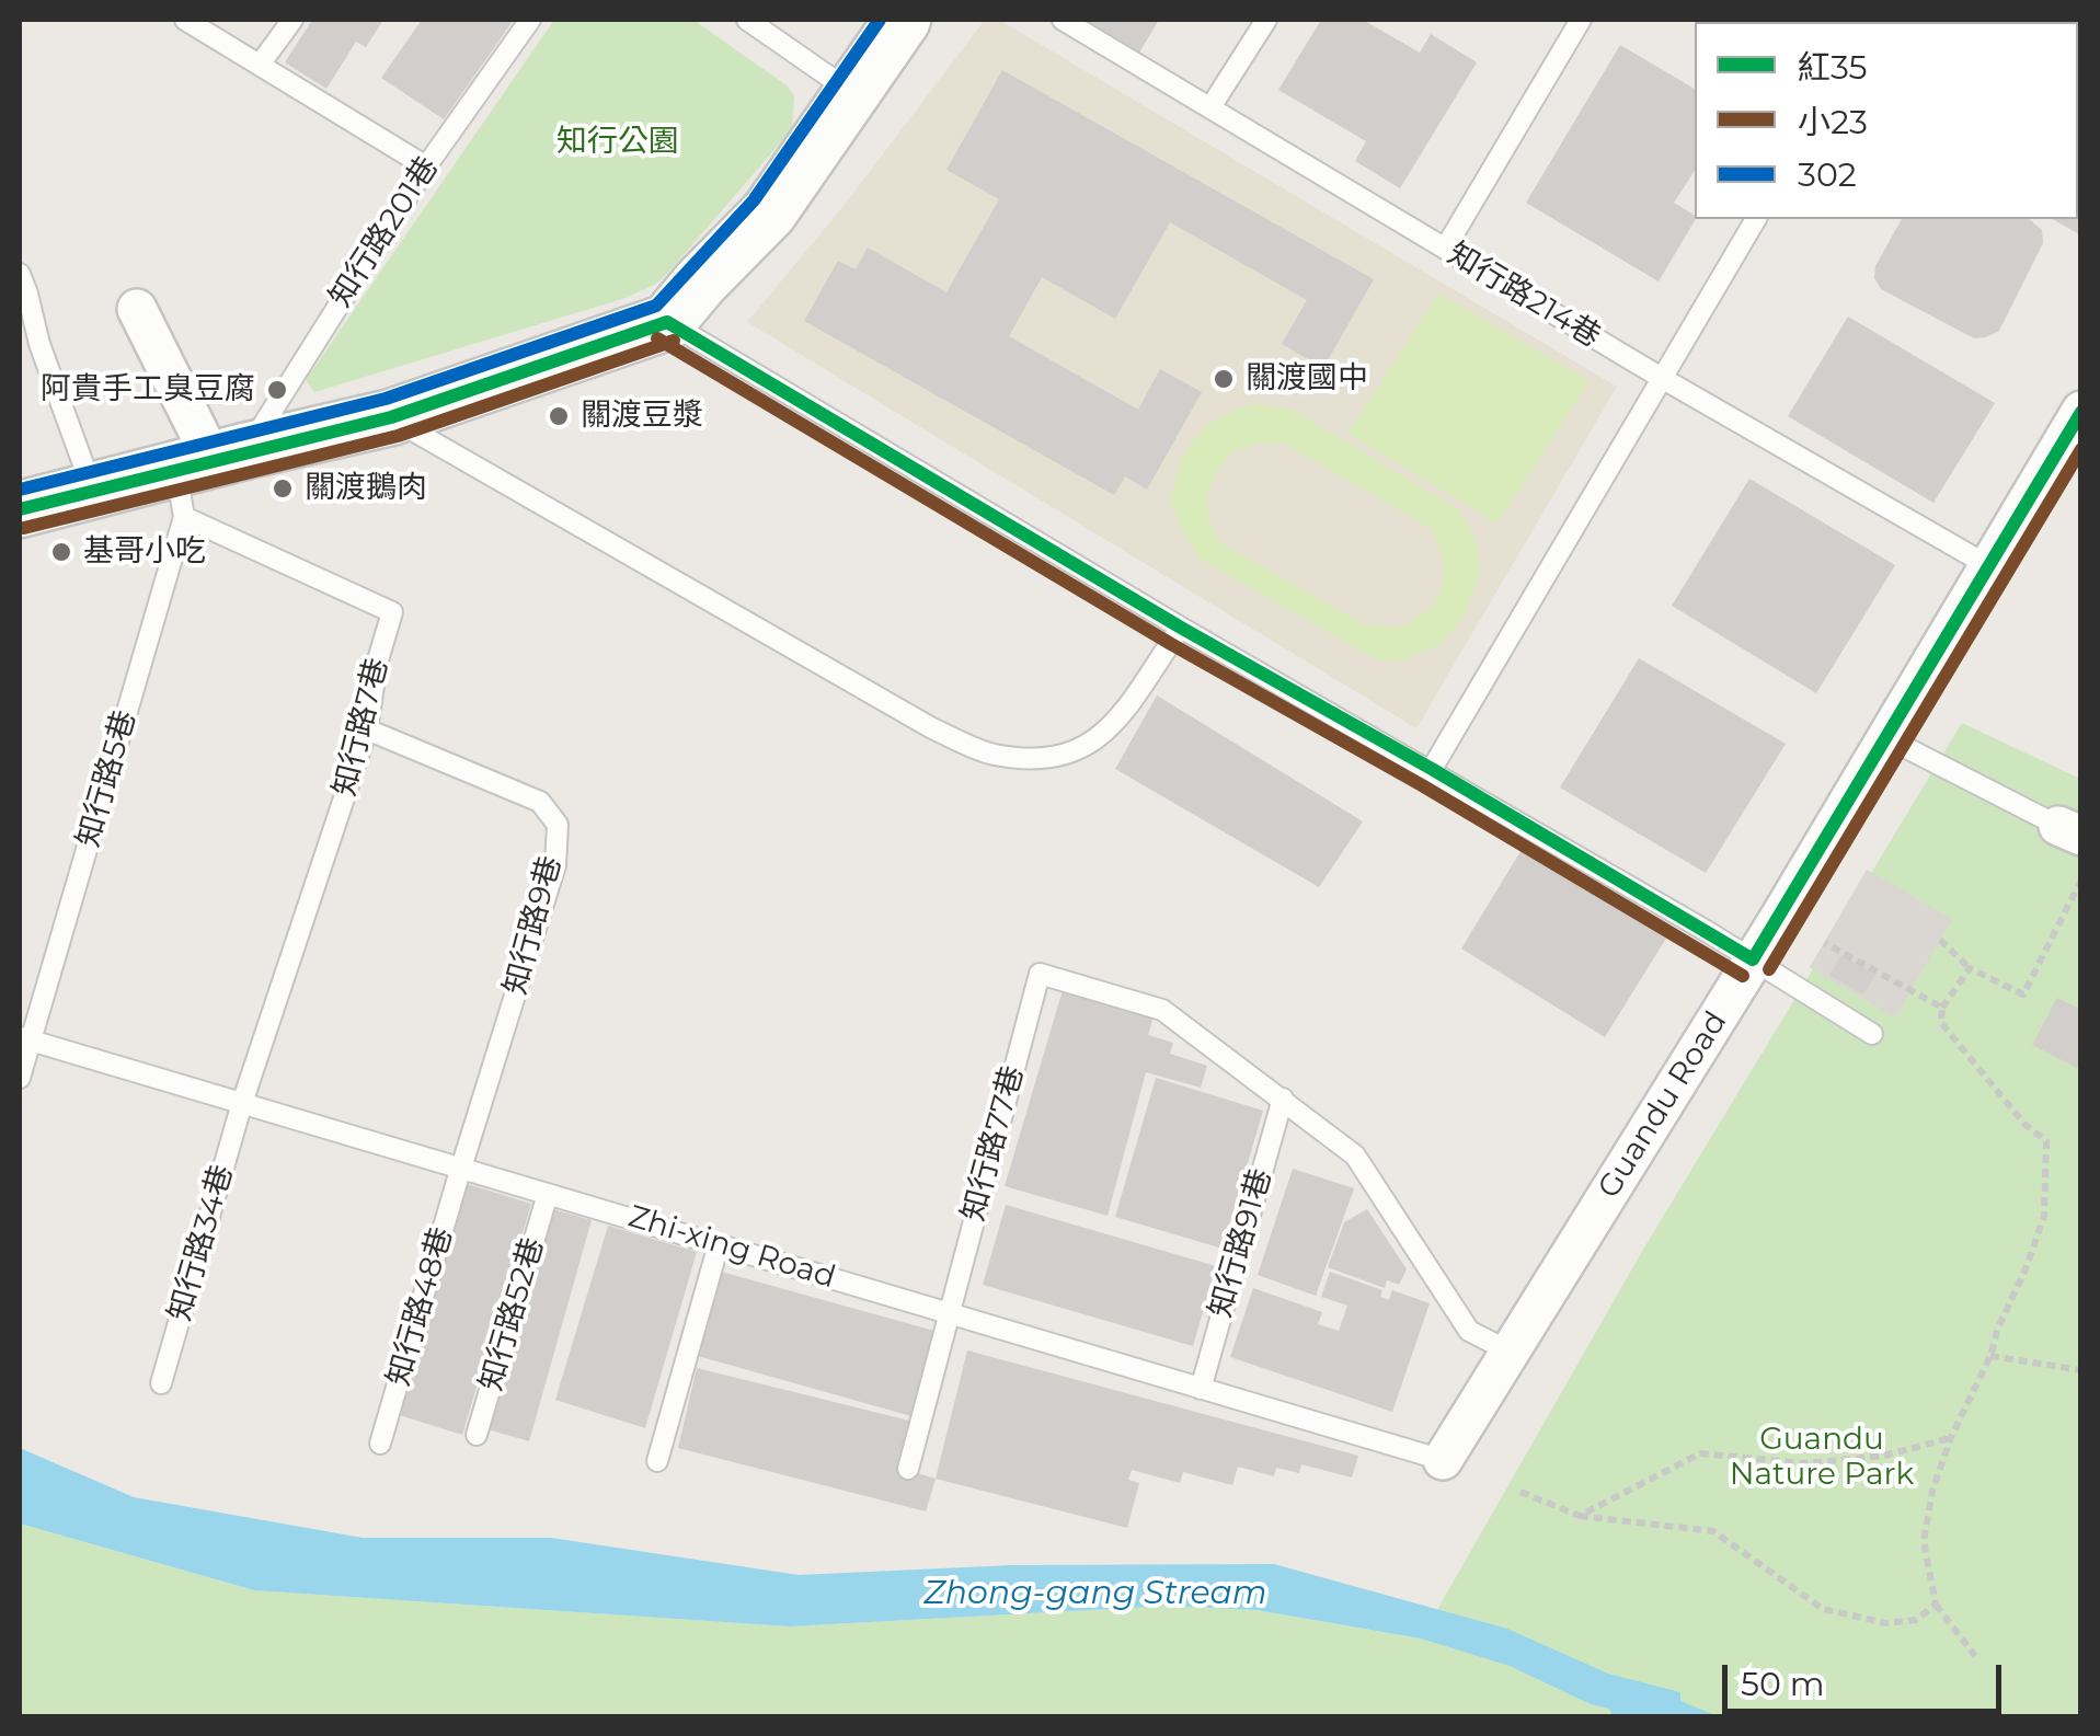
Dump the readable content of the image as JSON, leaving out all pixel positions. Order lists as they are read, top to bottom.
{
  "streets": {
    "street": ["Guandu Road"],
    "lane": [
      "知行路201巷",
      "知行路214巷",
      "知行路7巷",
      "知行路5巷",
      "知行路9巷",
      "知行路77巷",
      "知行路34巷",
      "知行路91巷",
      "Zhi-xing Road",
      "知行路48巷",
      "知行路52巷"
    ]
  },
  "crossings": [
    ["知行路201巷", "知行路7巷"],
    ["知行路201巷", "知行路5巷"],
    ["知行路214巷", "Guandu Road"],
    ["知行路7巷", "知行路5巷"],
    ["知行路7巷", "知行路9巷"],
    ["知行路7巷", "知行路34巷"],
    ["知行路7巷", "Zhi-xing Road"],
    ["知行路5巷", "Zhi-xing Road"],
    ["知行路9巷", "Zhi-xing Road"],
    ["知行路9巷", "知行路48巷"],
    ["Guandu Road", "Zhi-xing Road"],
    ["知行路77巷", "知行路91巷"],
    ["知行路77巷", "Zhi-xing Road"],
    ["知行路34巷", "Zhi-xing Road"],
    ["知行路91巷", "Zhi-xing Road"],
    ["Zhi-xing Road", "知行路48巷"],
    ["Zhi-xing Road", "知行路52巷"]
  ],
  "water": ["Zhong-gang Stream"],
  "parks": ["知行公園", "Guandu Nature Park"],
  "places": [
    "關渡國中",
    "阿貴手工臭豆腐",
    "關渡豆漿",
    "關渡鵝肉",
    "基哥小吃"
  ],
  "lines": ["transit line 302", "transit line 紅35", "transit line 小23"],
  "legend": ["紅35", "小23", "302"],
  "scale_bar": "50 m"
}
